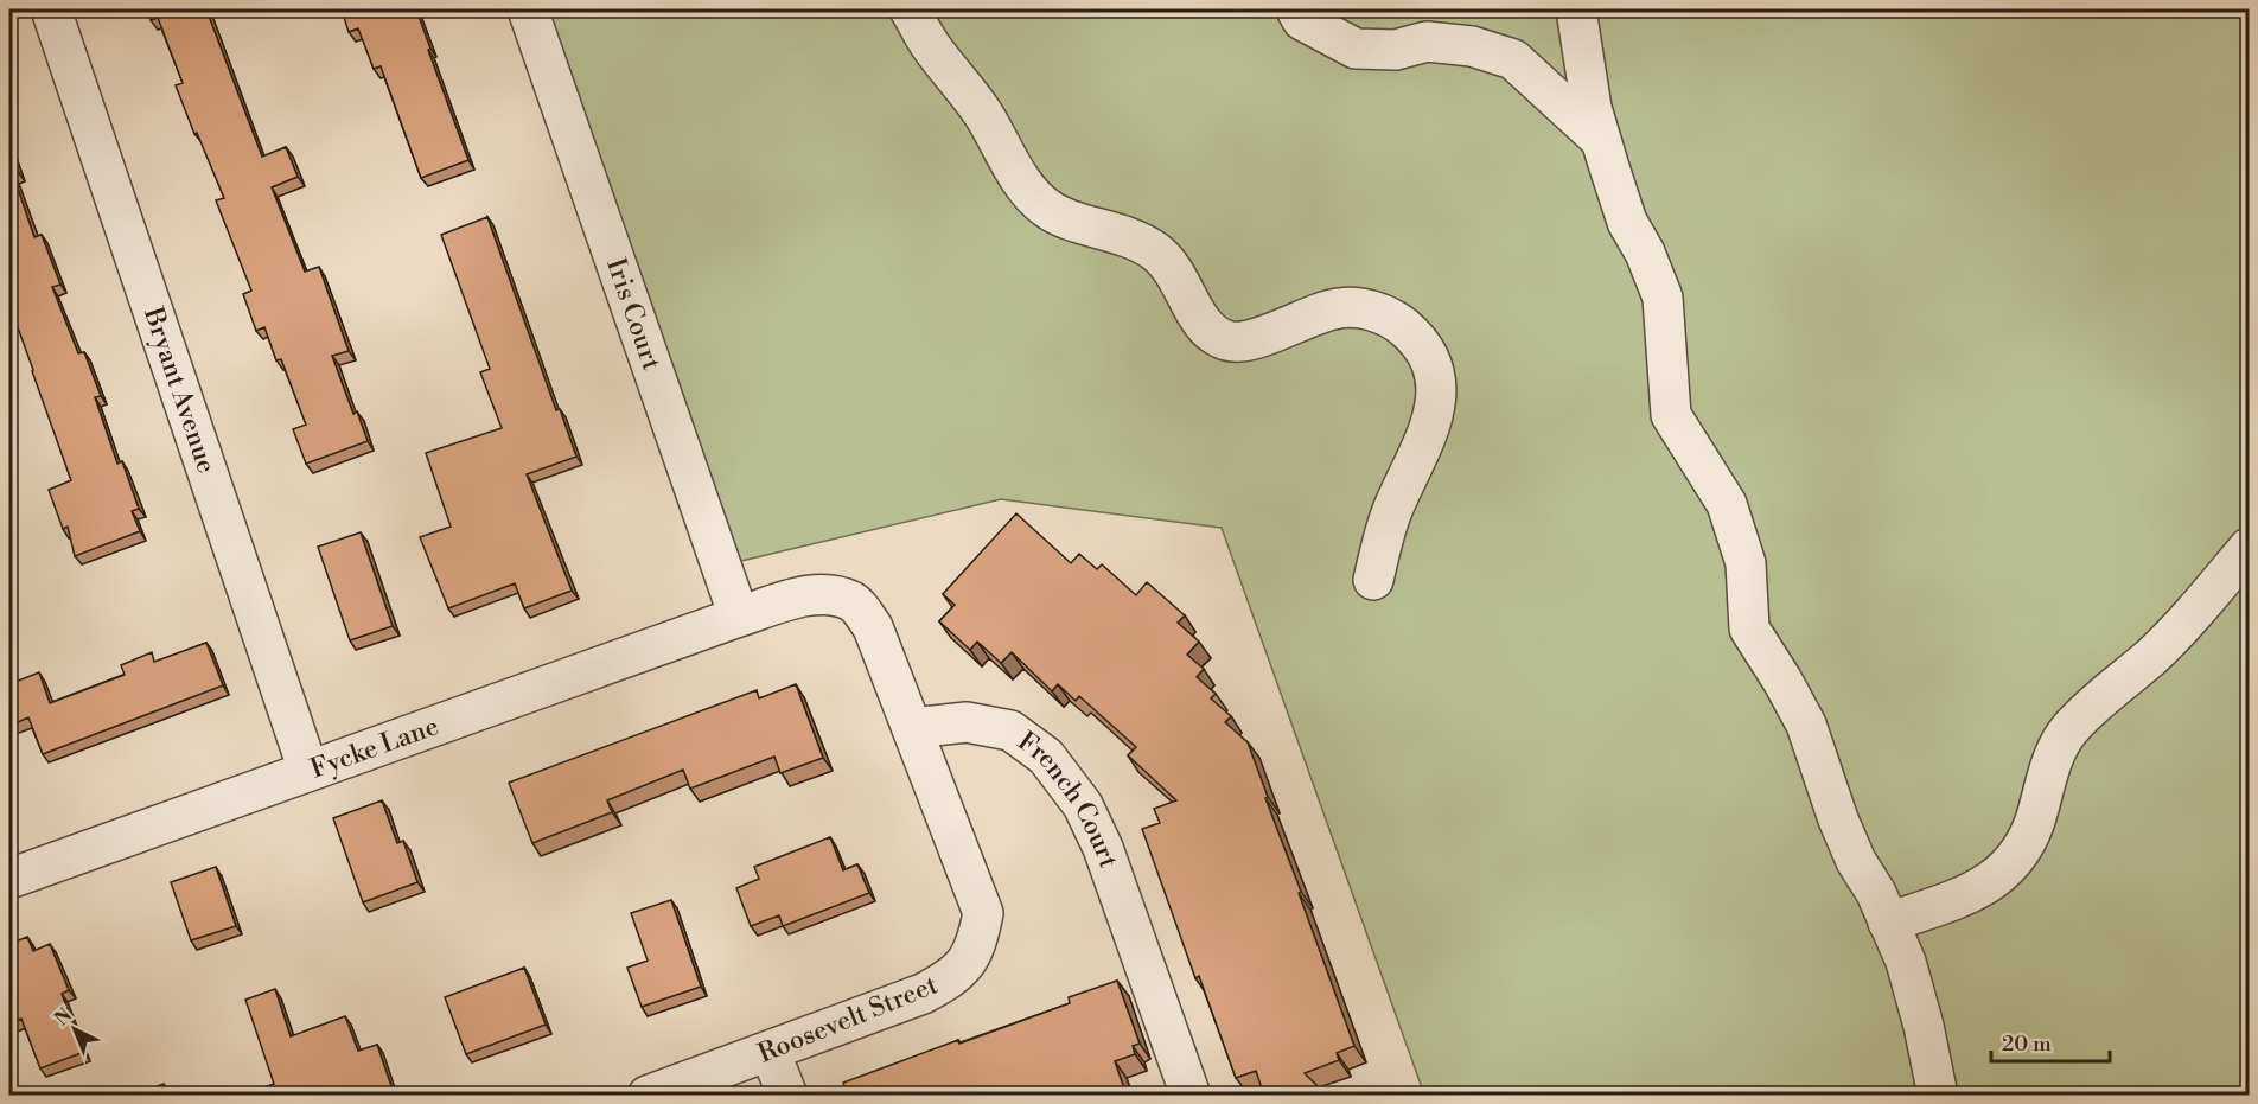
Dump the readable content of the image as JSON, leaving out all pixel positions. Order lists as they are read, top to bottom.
{
  "streets": {
    "street": [
      "Iris Court",
      "Bryant Avenue",
      "Fycke Lane",
      "French Court",
      "Roosevelt Street"
    ]
  },
  "crossings": [
    ["Iris Court", "Fycke Lane"],
    ["Bryant Avenue", "Fycke Lane"],
    ["French Court", "Roosevelt Street"]
  ],
  "scale_bar": "20 m",
  "north": "top left"
}
